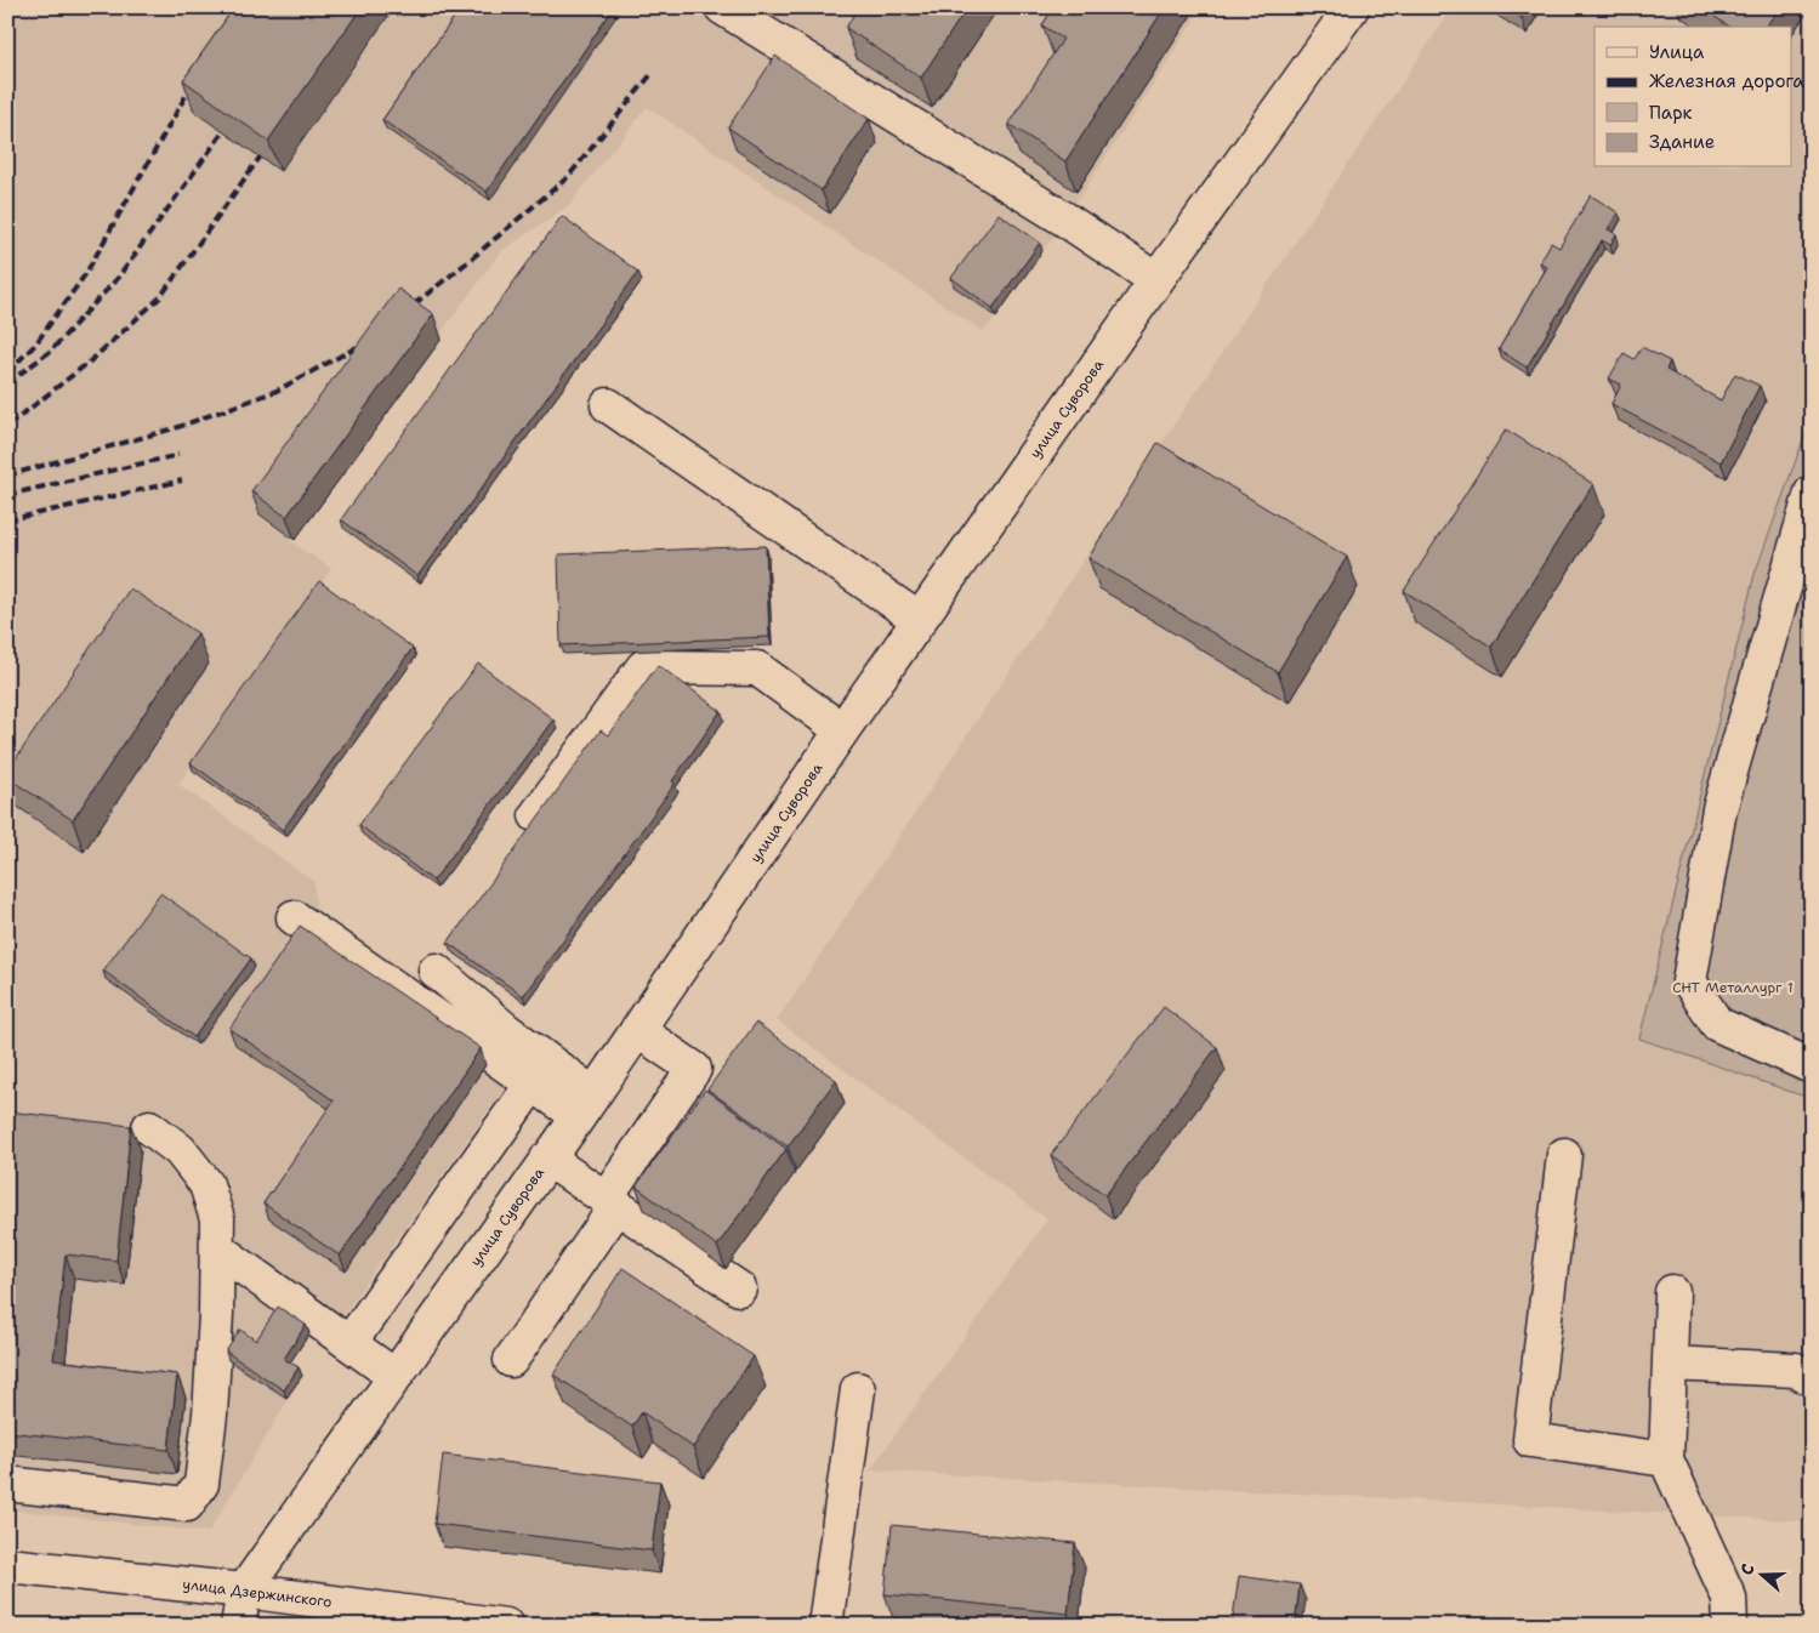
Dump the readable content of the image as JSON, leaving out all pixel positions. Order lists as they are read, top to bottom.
{
  "streets": {
    "street": ["улица Суворова", "улица Дзержинского"]
  },
  "crossings": [
    ["улица Суворова", "улица Дзержинского"]
  ],
  "parks": ["СНТ Металлург 1"],
  "legend": [
    "Улица",
    "Железная дорога",
    "Парк",
    "Здание"
  ],
  "north": "left"
}
